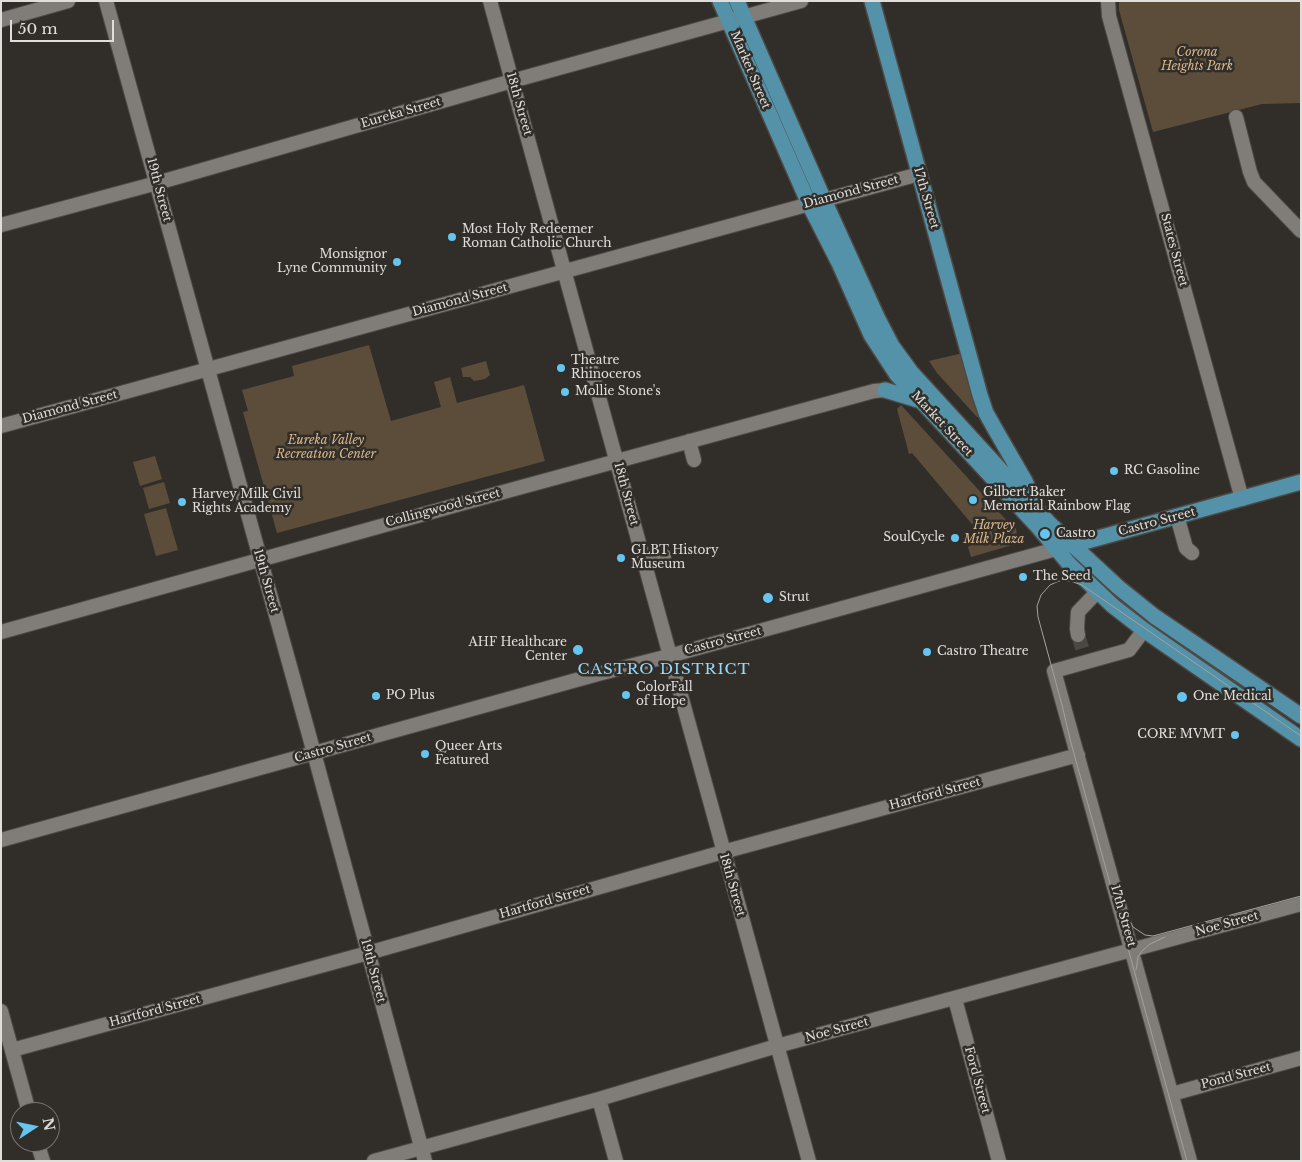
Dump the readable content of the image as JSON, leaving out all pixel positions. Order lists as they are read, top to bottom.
{
  "streets": {
    "main road": ["Market Street", "17th Street", "Castro Street"],
    "street": [
      "18th Street",
      "Eureka Street",
      "19th Street",
      "Diamond Street",
      "States Street",
      "Collingwood Street",
      "Hartford Street",
      "Noe Street",
      "Pond Street",
      "Ford Street"
    ]
  },
  "crossings": [
    ["Market Street", "Eureka Street"],
    ["Market Street", "Diamond Street"],
    ["Market Street", "17th Street"],
    ["Market Street", "Castro Street"],
    ["18th Street", "Eureka Street"],
    ["18th Street", "Diamond Street"],
    ["18th Street", "Collingwood Street"],
    ["18th Street", "Castro Street"],
    ["18th Street", "Hartford Street"],
    ["18th Street", "Noe Street"],
    ["Eureka Street", "19th Street"],
    ["19th Street", "Diamond Street"],
    ["19th Street", "Collingwood Street"],
    ["19th Street", "Castro Street"],
    ["19th Street", "Hartford Street"],
    ["19th Street", "Noe Street"],
    ["Diamond Street", "17th Street"],
    ["17th Street", "Hartford Street"],
    ["17th Street", "Noe Street"],
    ["17th Street", "Pond Street"],
    ["States Street", "Castro Street"],
    ["Noe Street", "Ford Street"]
  ],
  "districts": ["CASTRO DISTRICT"],
  "parks": ["Corona Heights Park", "Eureka Valley Recreation Center", "Harvey Milk Plaza"],
  "places": [
    "Most Holy Redeemer Roman Catholic Church",
    "Monsignor Lyne Community",
    "Theatre Rhinoceros",
    "Mollie Stone's",
    "RC Gasoline",
    "Gilbert Baker Memorial Rainbow Flag",
    "Harvey Milk Civil Rights Academy",
    "Castro",
    "SoulCycle",
    "GLBT History Museum",
    "The Seed",
    "Strut",
    "AHF Healthcare Center",
    "Castro Theatre",
    "ColorFall of Hope",
    "PO Plus",
    "One Medical",
    "CORE MVMT",
    "Queer Arts Featured"
  ],
  "scale_bar": "50 m",
  "north": "right"
}
